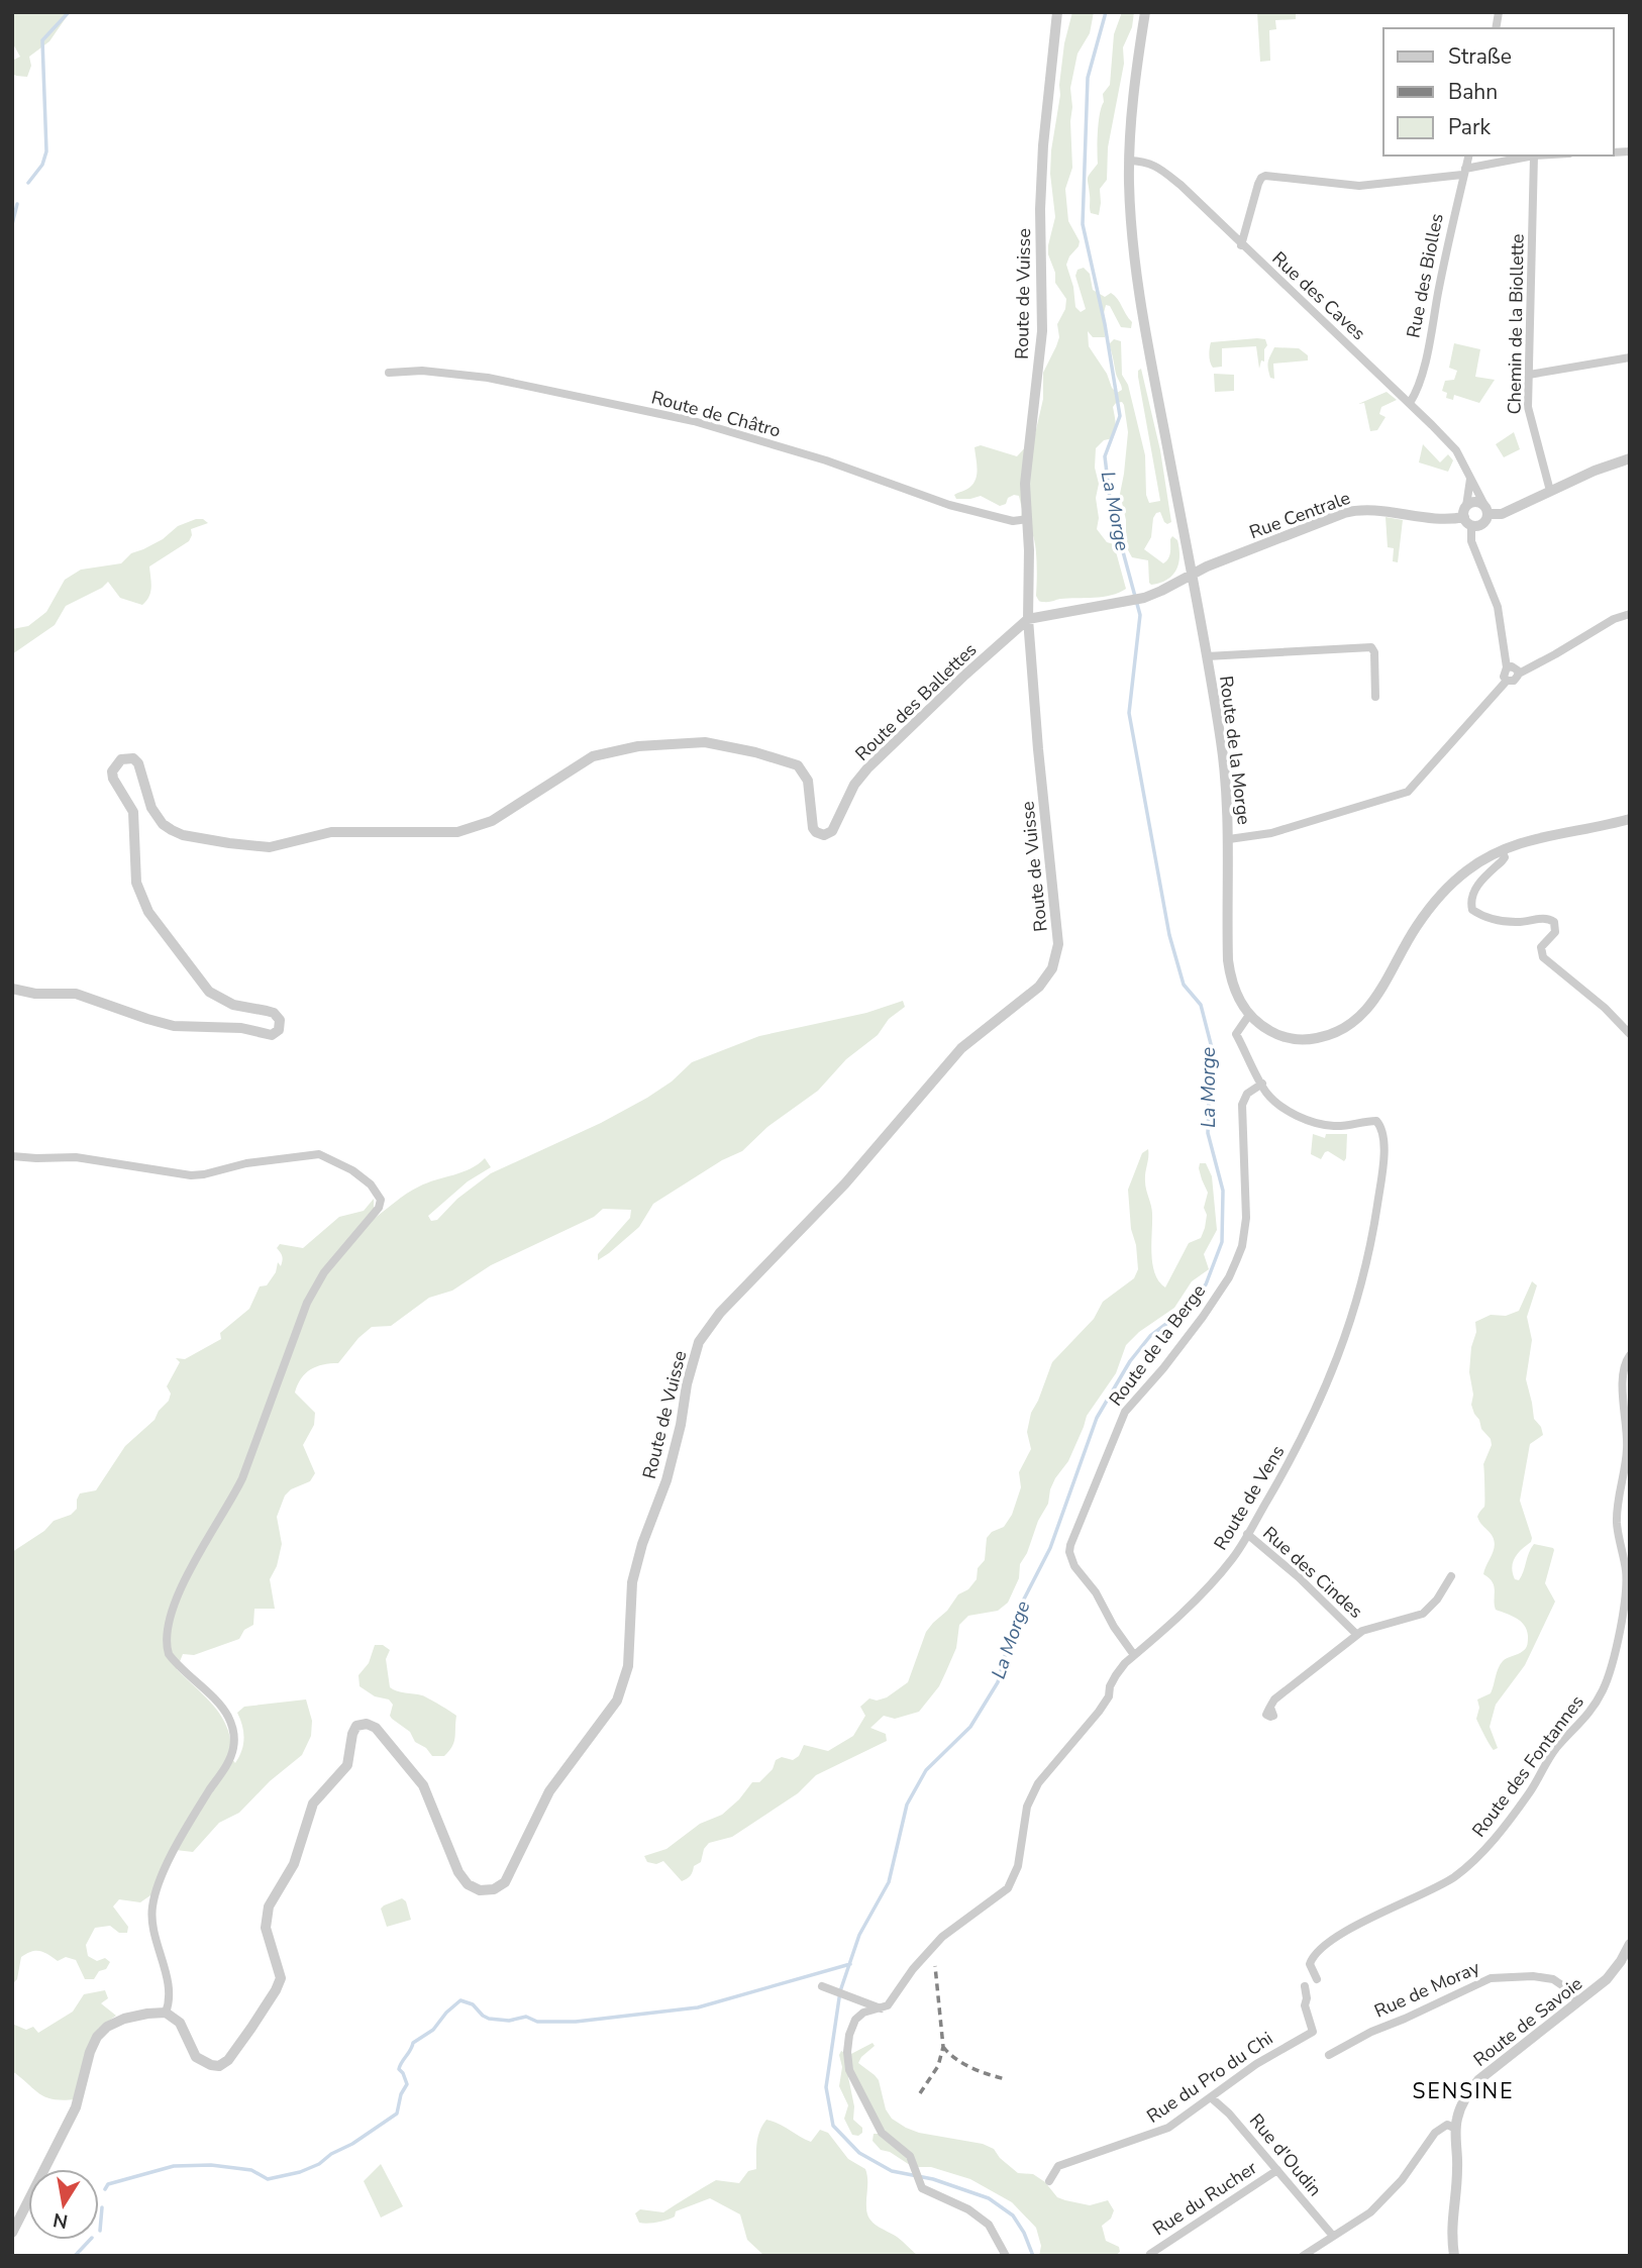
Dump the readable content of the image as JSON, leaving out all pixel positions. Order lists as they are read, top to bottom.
{
  "streets": {
    "street": [
      "Rue des Biolles",
      "Route de Vuisse",
      "Rue des Caves",
      "Chemin de la Biollette",
      "Route de Châtro",
      "Rue Centrale",
      "Route des Ballettes",
      "Route de la Morge",
      "Route de la Berge",
      "Route de Vens",
      "Rue des Cindes",
      "Route des Fontannes",
      "Rue de Moray",
      "Route de Savoie",
      "Rue du Pro du Chi",
      "Rue d'Oudin",
      "Rue du Rucher"
    ]
  },
  "crossings": [
    ["Rue des Biolles", "Rue des Caves"],
    ["Route de Vuisse", "Route de Châtro"],
    ["Route de Vuisse", "Rue Centrale"],
    ["Route de Vuisse", "Route des Ballettes"],
    ["Rue des Caves", "Rue Centrale"],
    ["Rue des Caves", "Route de la Morge"],
    ["Chemin de la Biollette", "Rue Centrale"],
    ["Rue Centrale", "Route des Ballettes"],
    ["Rue Centrale", "Route de la Morge"],
    ["Route de la Berge", "Route de Vens"],
    ["Route de Vens", "Rue des Cindes"],
    ["Rue de Moray", "Route de Savoie"],
    ["Rue du Pro du Chi", "Rue d'Oudin"],
    ["Rue d'Oudin", "Rue du Rucher"]
  ],
  "districts": ["SENSINE"],
  "water": ["La Morge"],
  "legend": ["Straße", "Bahn", "Park"],
  "north": "bottom"
}
